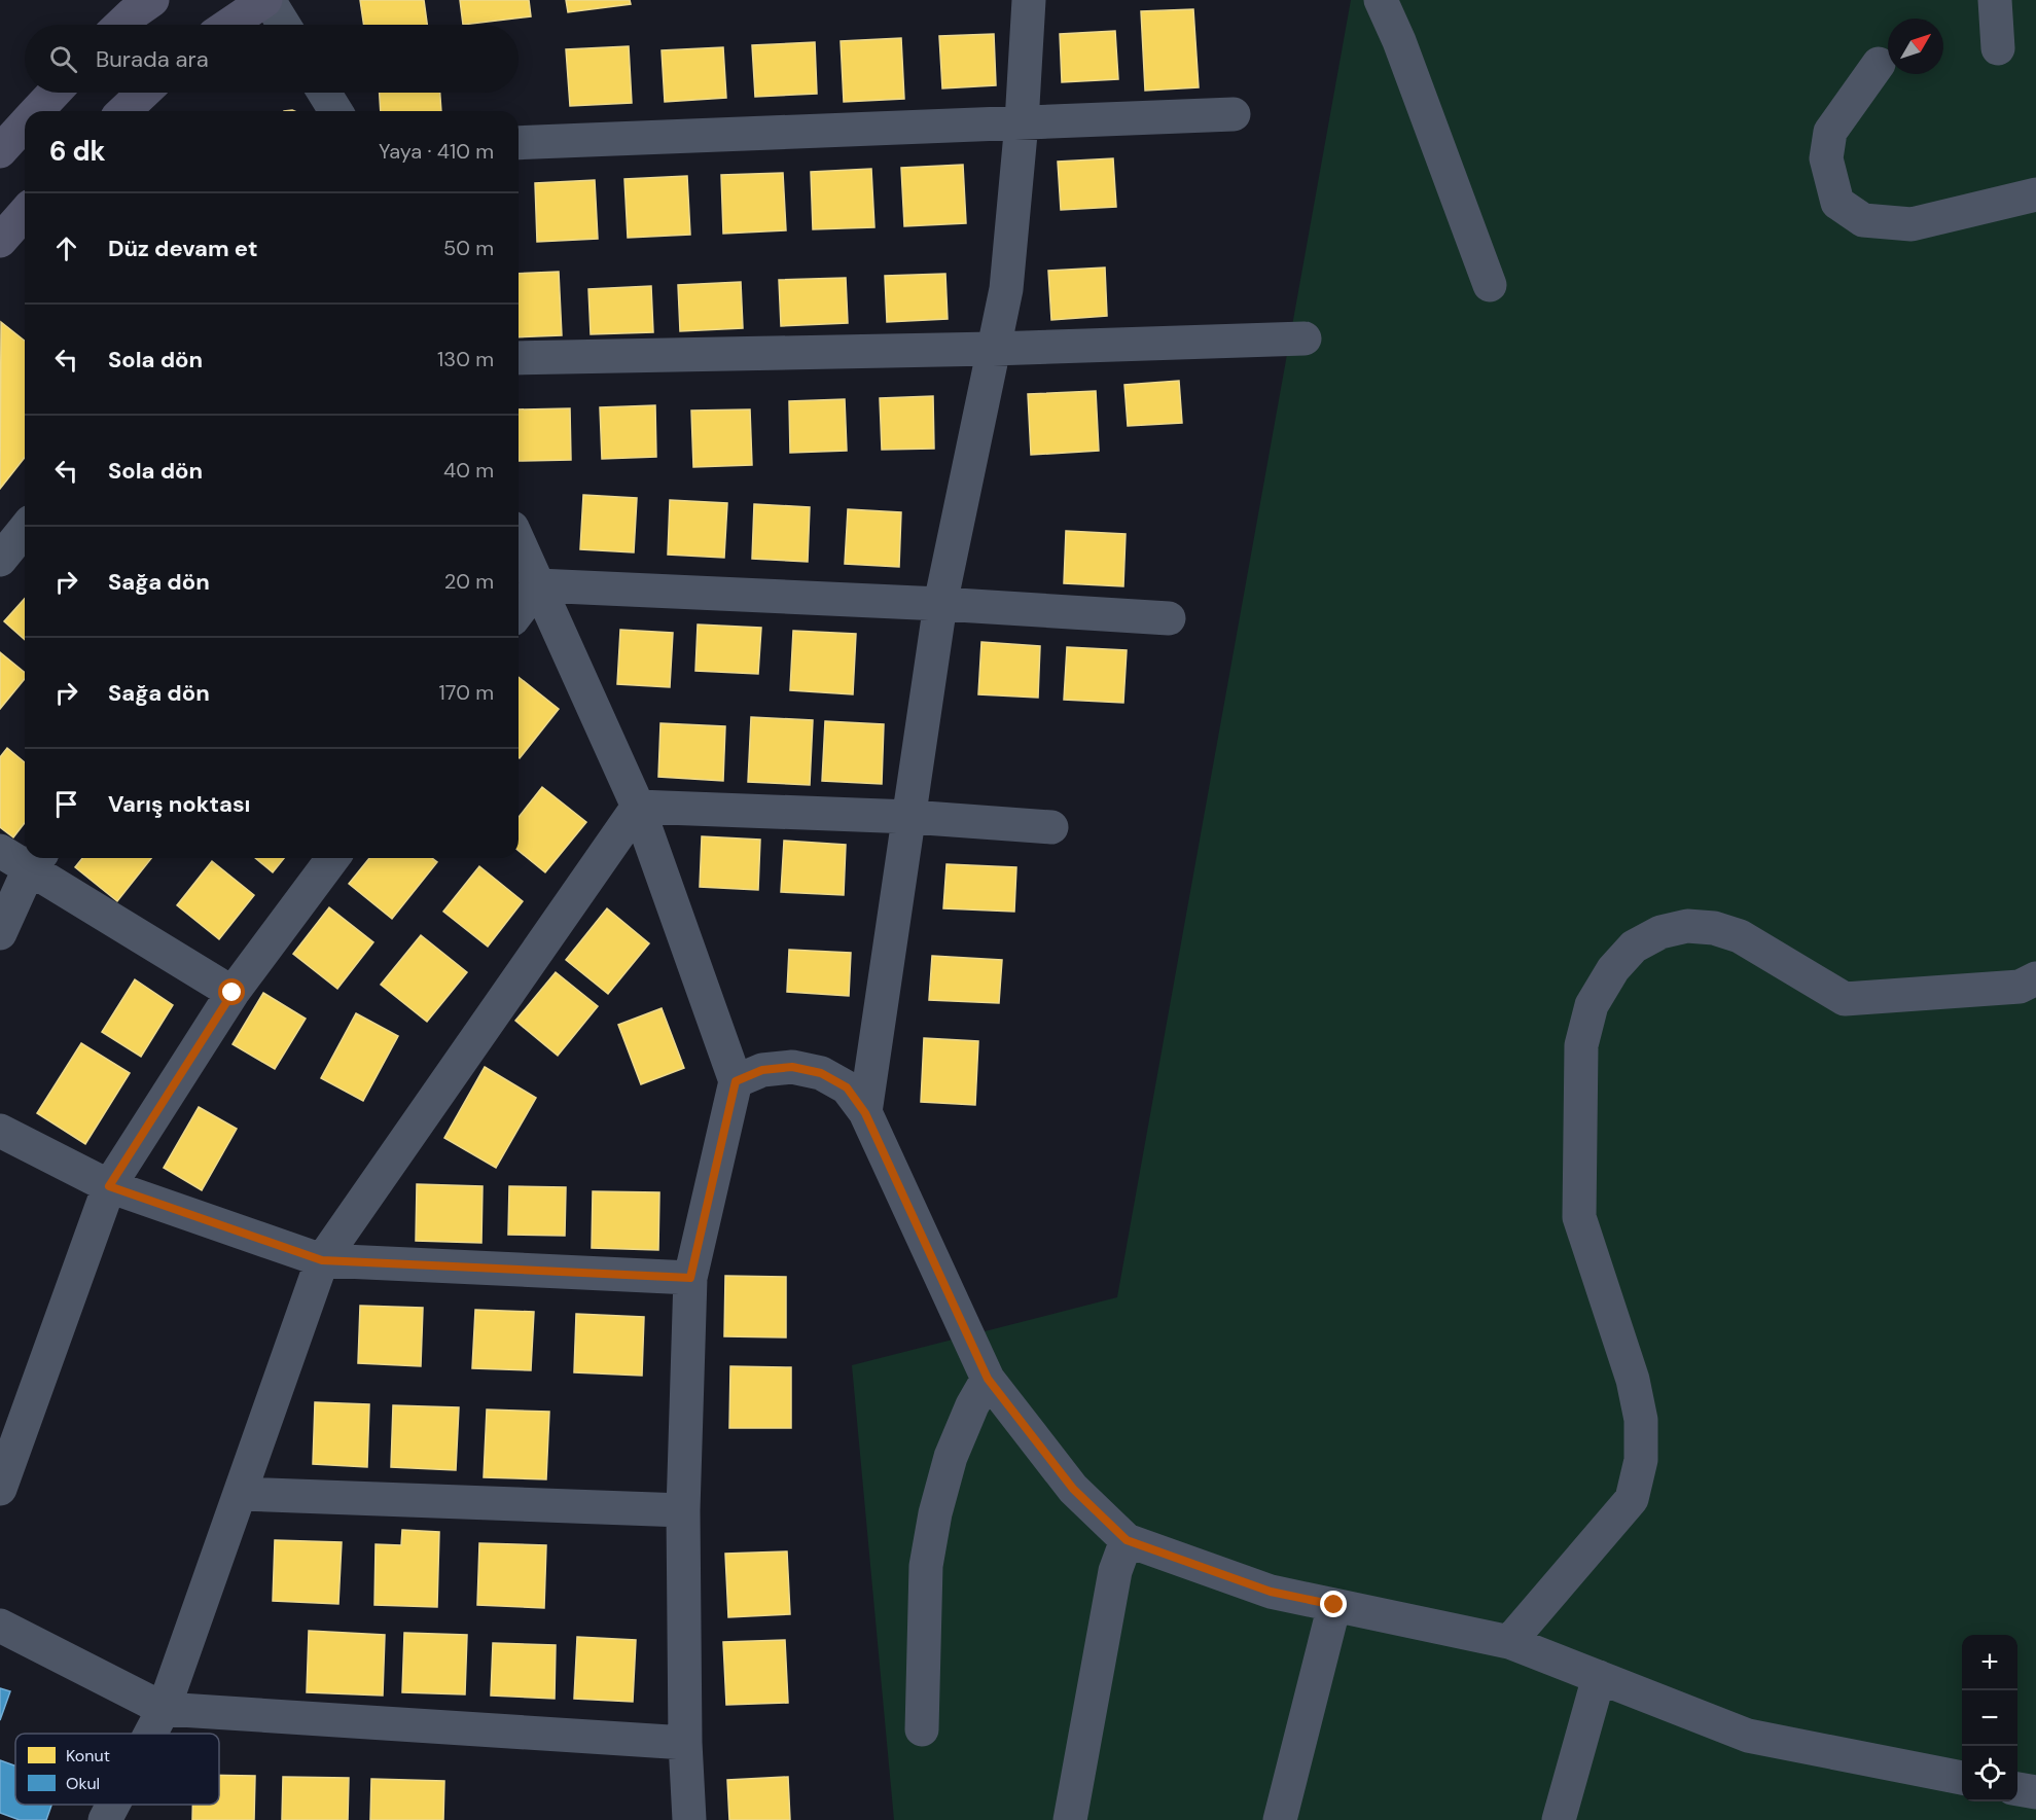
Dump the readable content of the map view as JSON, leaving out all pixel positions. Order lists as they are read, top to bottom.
{
  "legend": ["Konut", "Okul"],
  "north": "top right",
  "page": {
    "search": "Burada ara",
    "heading": ["6 dk", "Yaya · 410 m"],
    "list": [
      ["Düz devam et", "50 m"],
      ["Sola dön", "130 m"],
      ["Sola dön", "40 m"],
      ["Sağa dön", "20 m"],
      ["Sağa dön", "170 m"],
      "Varış noktası"
    ],
    "map_buttons": ["+", "−"]
  }
}
